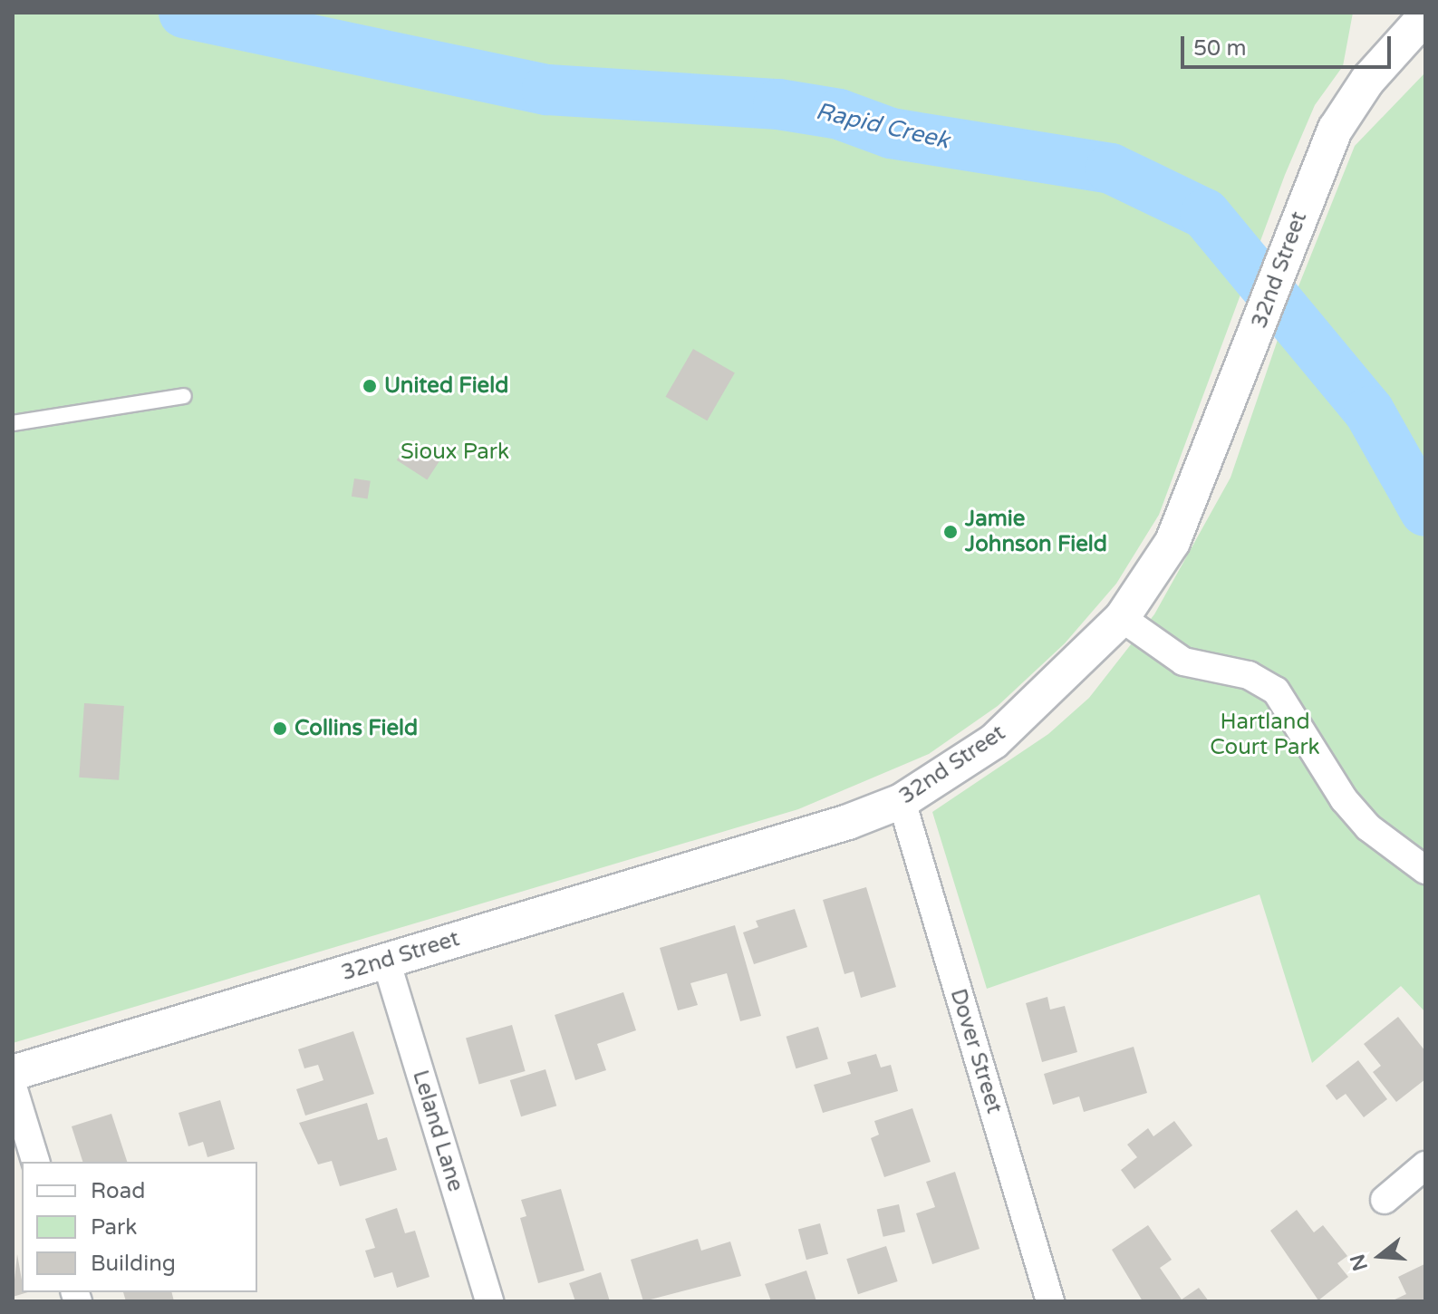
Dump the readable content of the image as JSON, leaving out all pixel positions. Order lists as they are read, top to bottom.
{
  "streets": {
    "street": ["32nd Street", "Dover Street", "Leland Lane"]
  },
  "crossings": [
    ["32nd Street", "Dover Street"],
    ["32nd Street", "Leland Lane"]
  ],
  "water": ["Rapid Creek"],
  "parks": ["Sioux Park", "Hartland Court Park"],
  "places": ["United Field", "Jamie Johnson Field", "Collins Field"],
  "legend": ["Road", "Park", "Building"],
  "scale_bar": "50 m",
  "north": "left"
}
